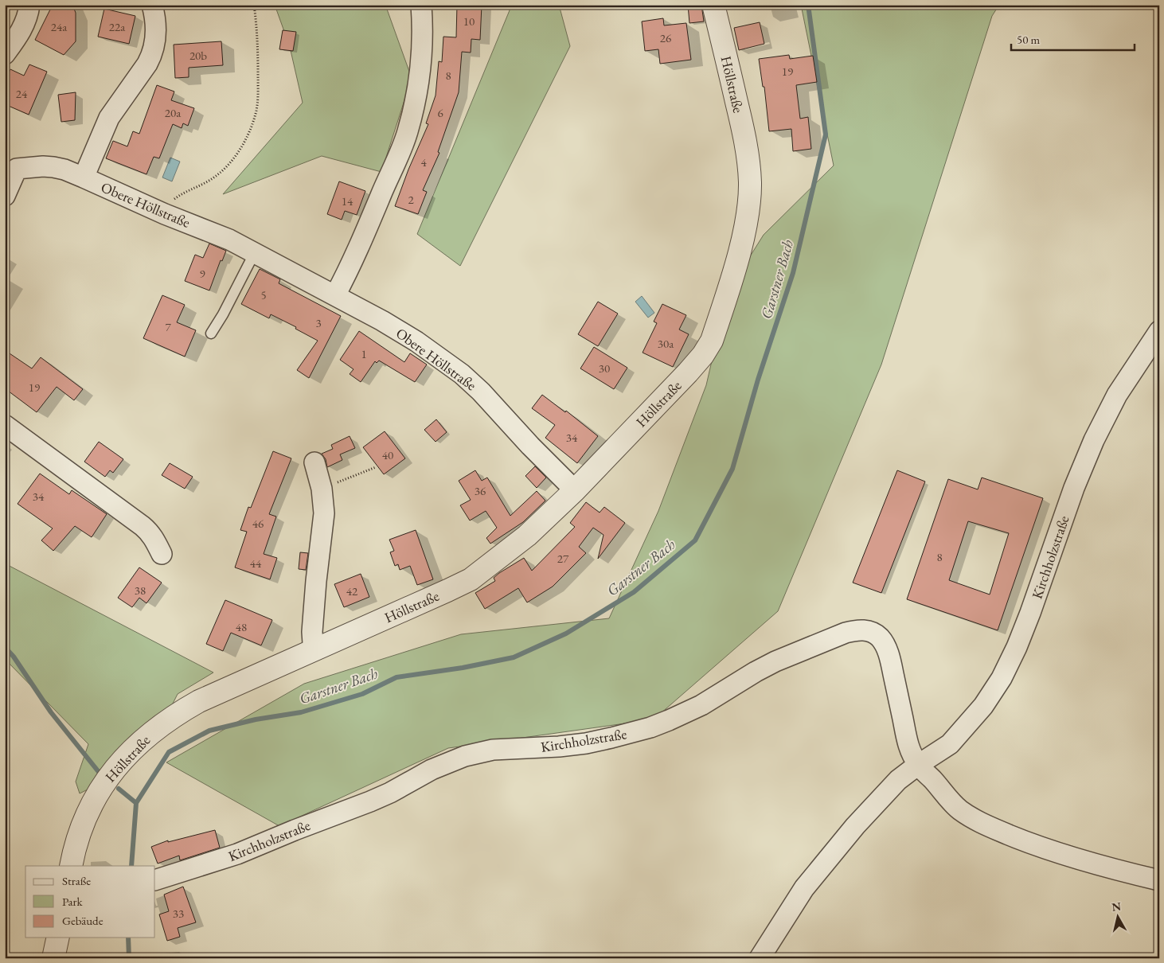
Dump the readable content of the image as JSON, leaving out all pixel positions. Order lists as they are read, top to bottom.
{
  "streets": {
    "street": ["Höllstraße", "Obere Höllstraße", "Kirchholzstraße"]
  },
  "crossings": [
    ["Höllstraße", "Obere Höllstraße"]
  ],
  "water": ["Garstner Bach"],
  "house_numbers": [
    "10",
    "24a",
    "22a",
    "26",
    "20b",
    "19",
    "8",
    "24",
    "20a",
    "6",
    "4",
    "2",
    "14",
    "9",
    "5",
    "3",
    "7",
    "30a",
    "1",
    "30",
    "19",
    "34",
    "40",
    "36",
    "34",
    "46",
    "8",
    "27",
    "44",
    "38",
    "42",
    "48",
    "33"
  ],
  "legend": ["Straße", "Park", "Gebäude"],
  "scale_bar": "50 m",
  "north": "top"
}
